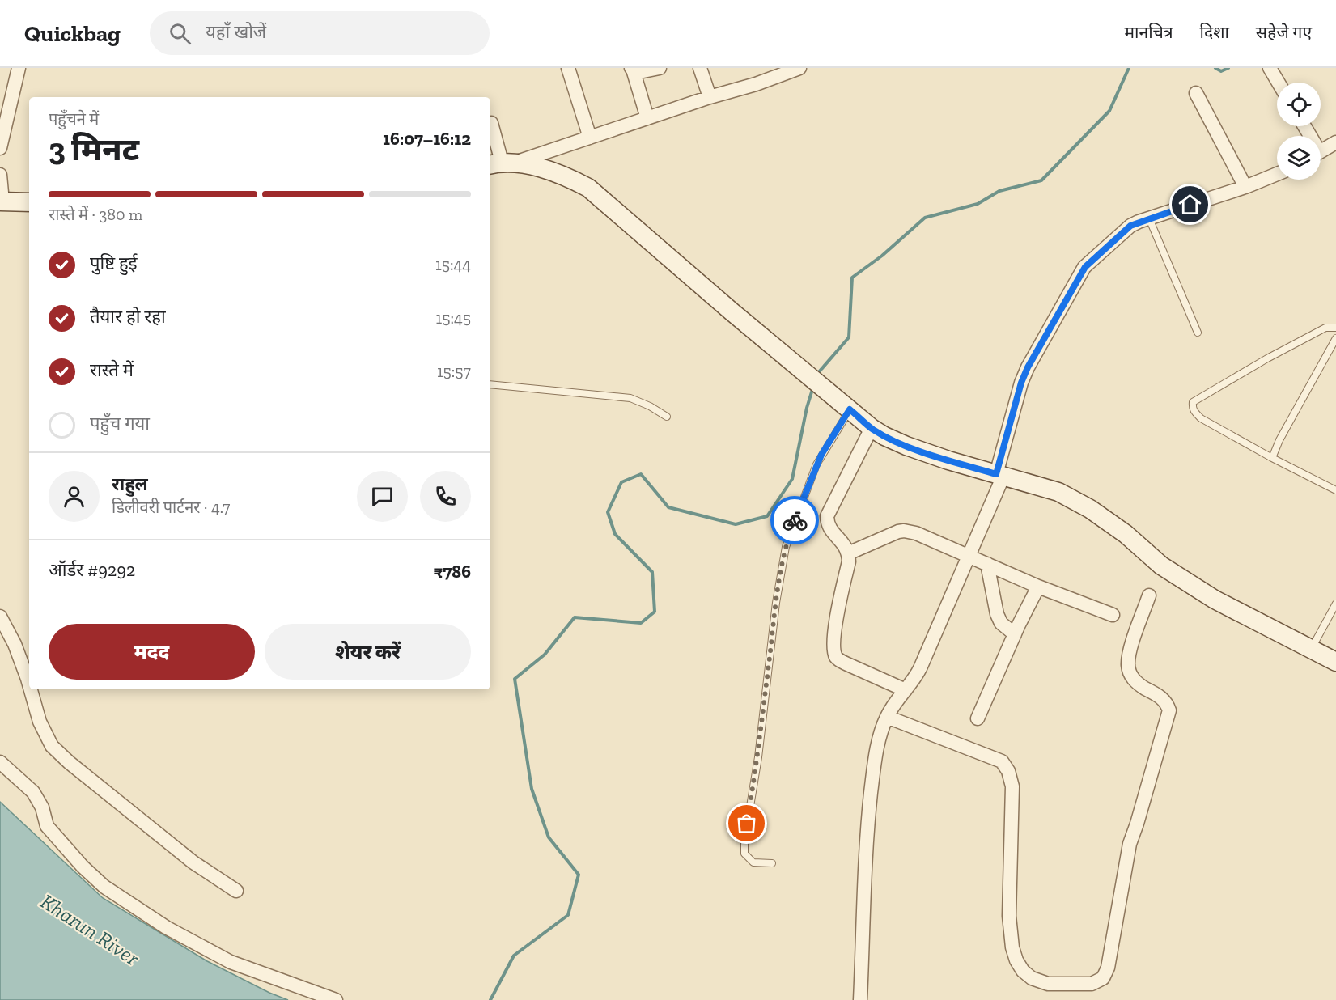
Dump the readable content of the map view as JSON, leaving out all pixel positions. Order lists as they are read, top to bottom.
{
  "water": ["Kharun River"],
  "page": {
    "header": "Quickbag",
    "search": "यहाँ खोजें",
    "nav": ["मानचित्र", "दिशा", "सहेजे गए"],
    "heading": ["3 मिनट", "पहुँचने में", "16:07–16:12"],
    "panel": [
      "राहुल",
      "डिलीवरी पार्टनर · 4.7",
      "ऑर्डर #9292",
      "₹786"
    ],
    "bar": "रास्ते में · 380 m",
    "list": [
      ["पुष्टि हुई", "15:44"],
      ["तैयार हो रहा", "15:45"],
      ["रास्ते में", "15:57"],
      "पहुँच गया"
    ],
    "buttons": ["मदद", "शेयर करें"]
  }
}
